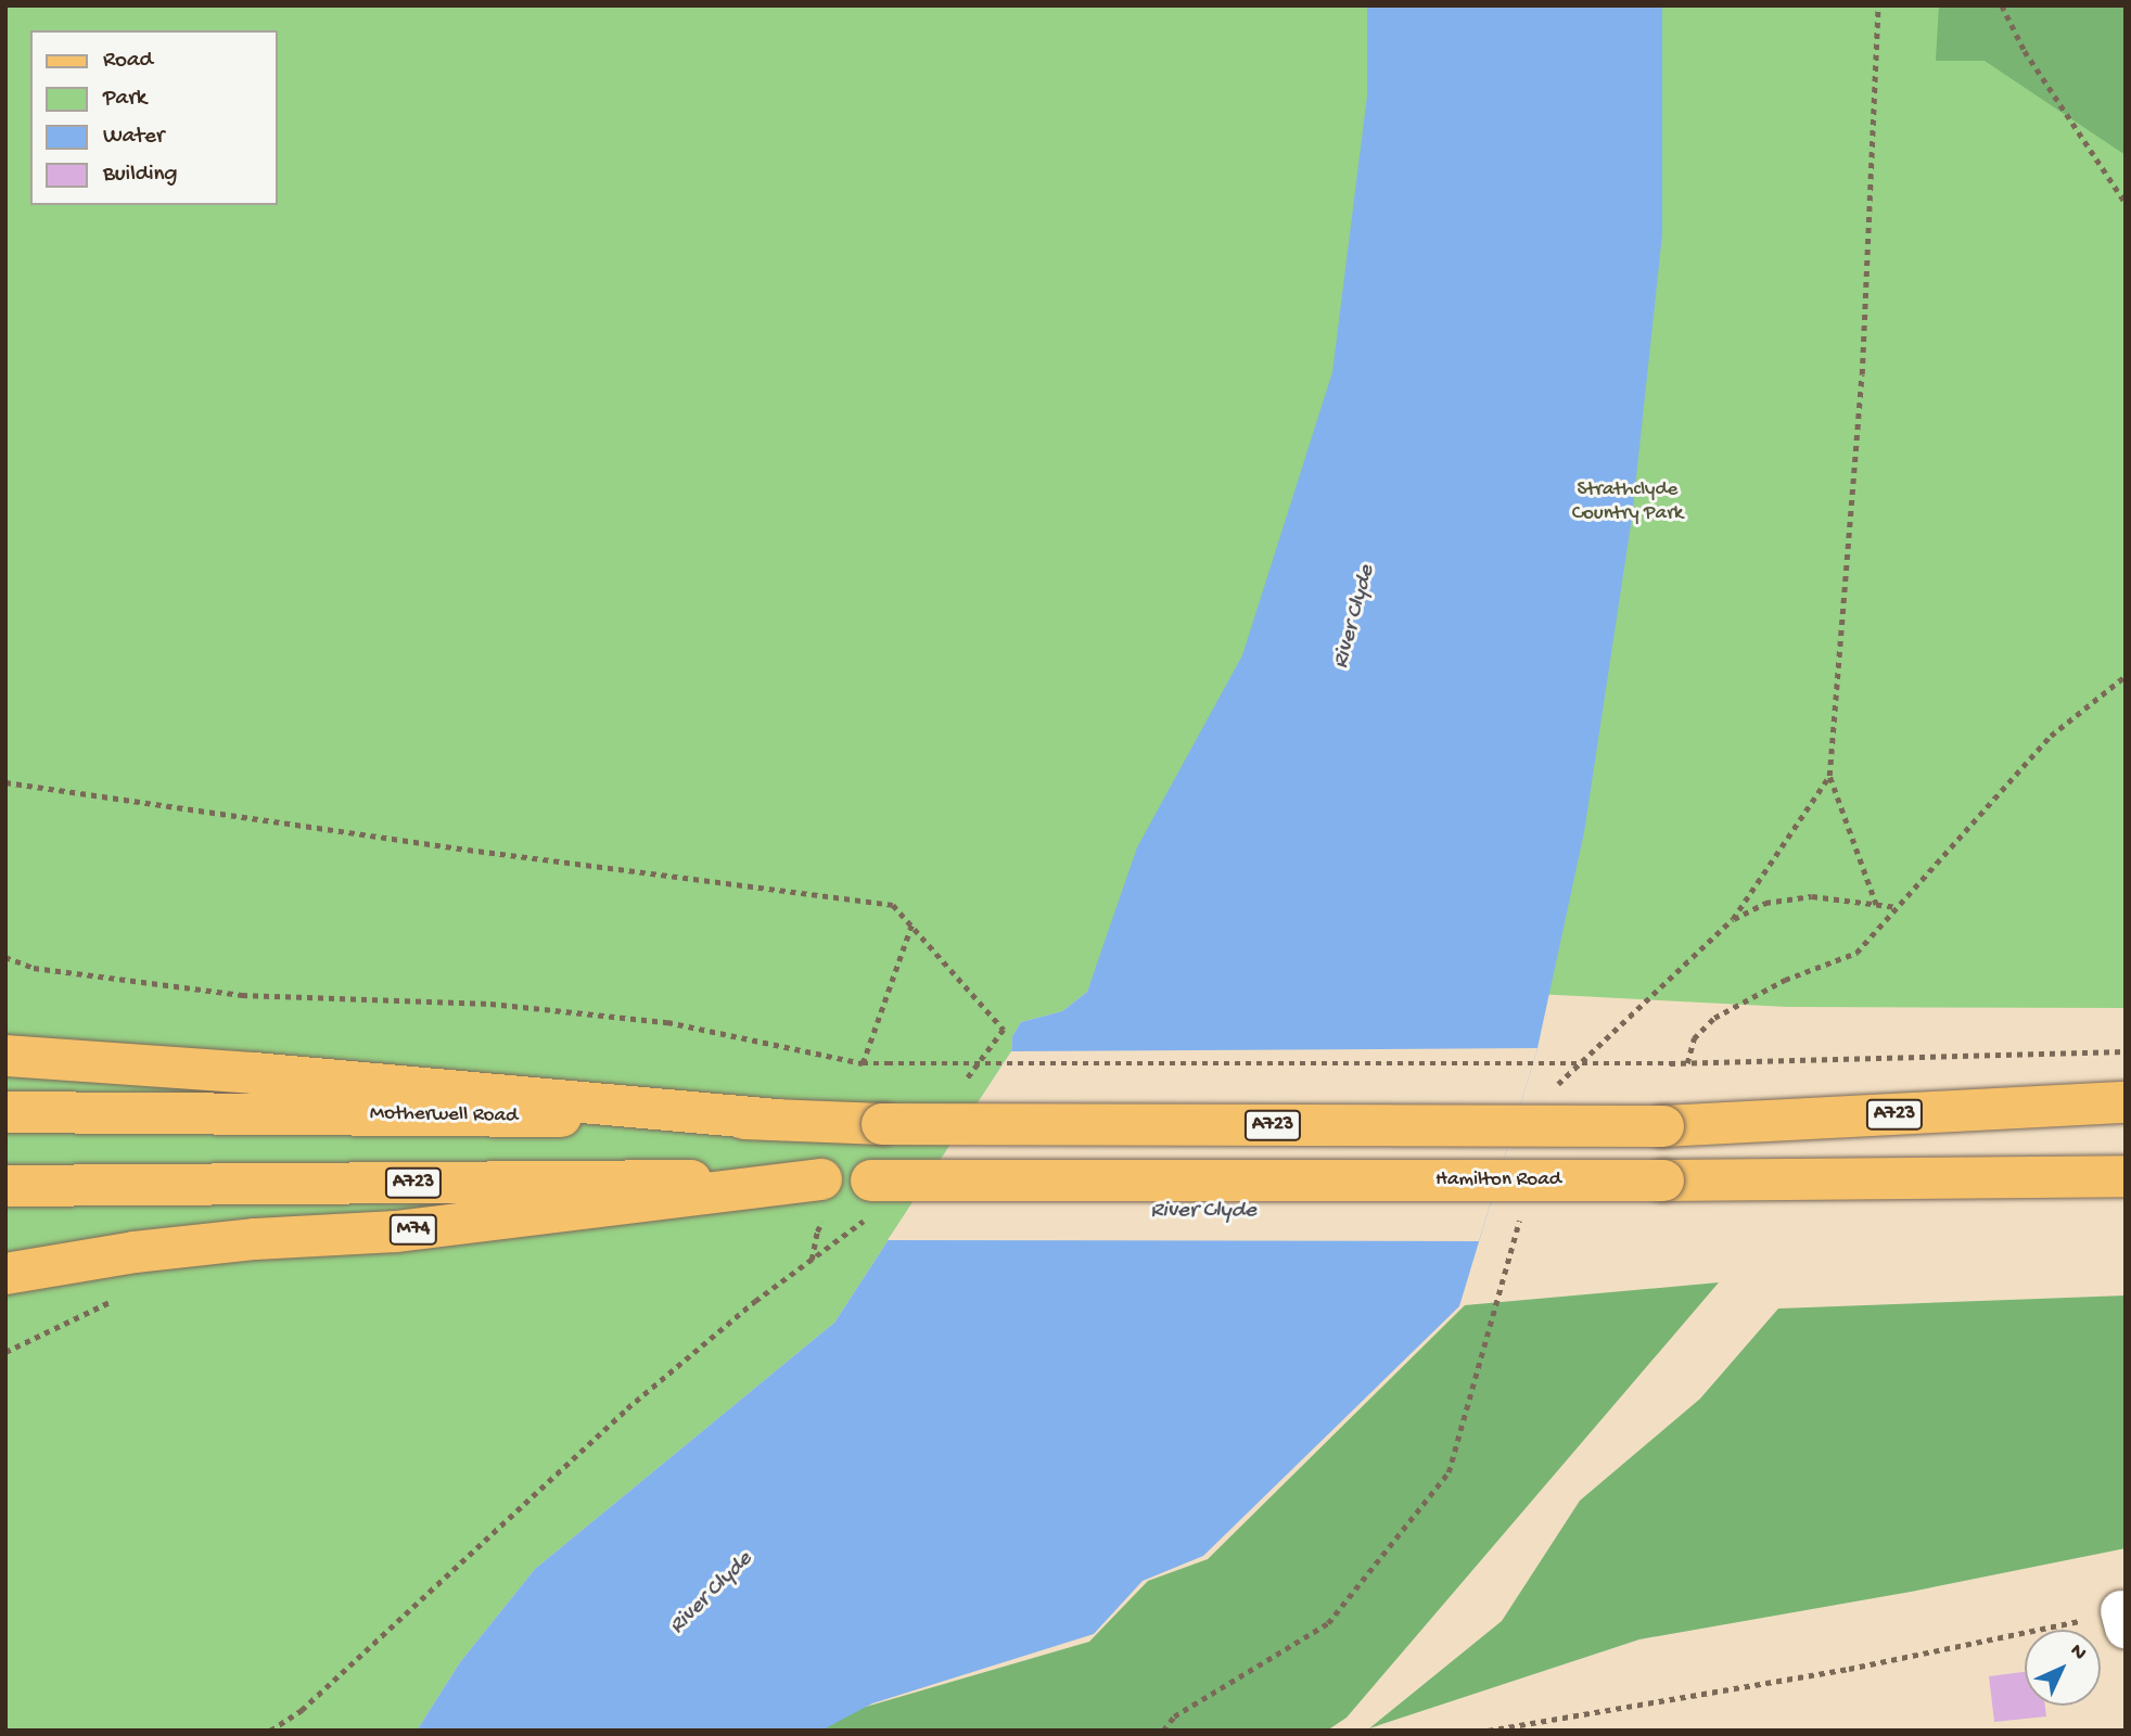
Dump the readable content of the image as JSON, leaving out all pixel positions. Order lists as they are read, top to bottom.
{
  "streets": {
    "main road": [
      "A723",
      "Motherwell Road",
      "Hamilton Road",
      "M74"
    ]
  },
  "crossings": [
    ["A723", "Hamilton Road"],
    ["A723", "M74"],
    ["Hamilton Road", "M74"]
  ],
  "water": ["River Clyde"],
  "parks": ["Strathclyde Country Park"],
  "legend": [
    "Road",
    "Park",
    "Water",
    "Building"
  ],
  "north": "top right"
}
